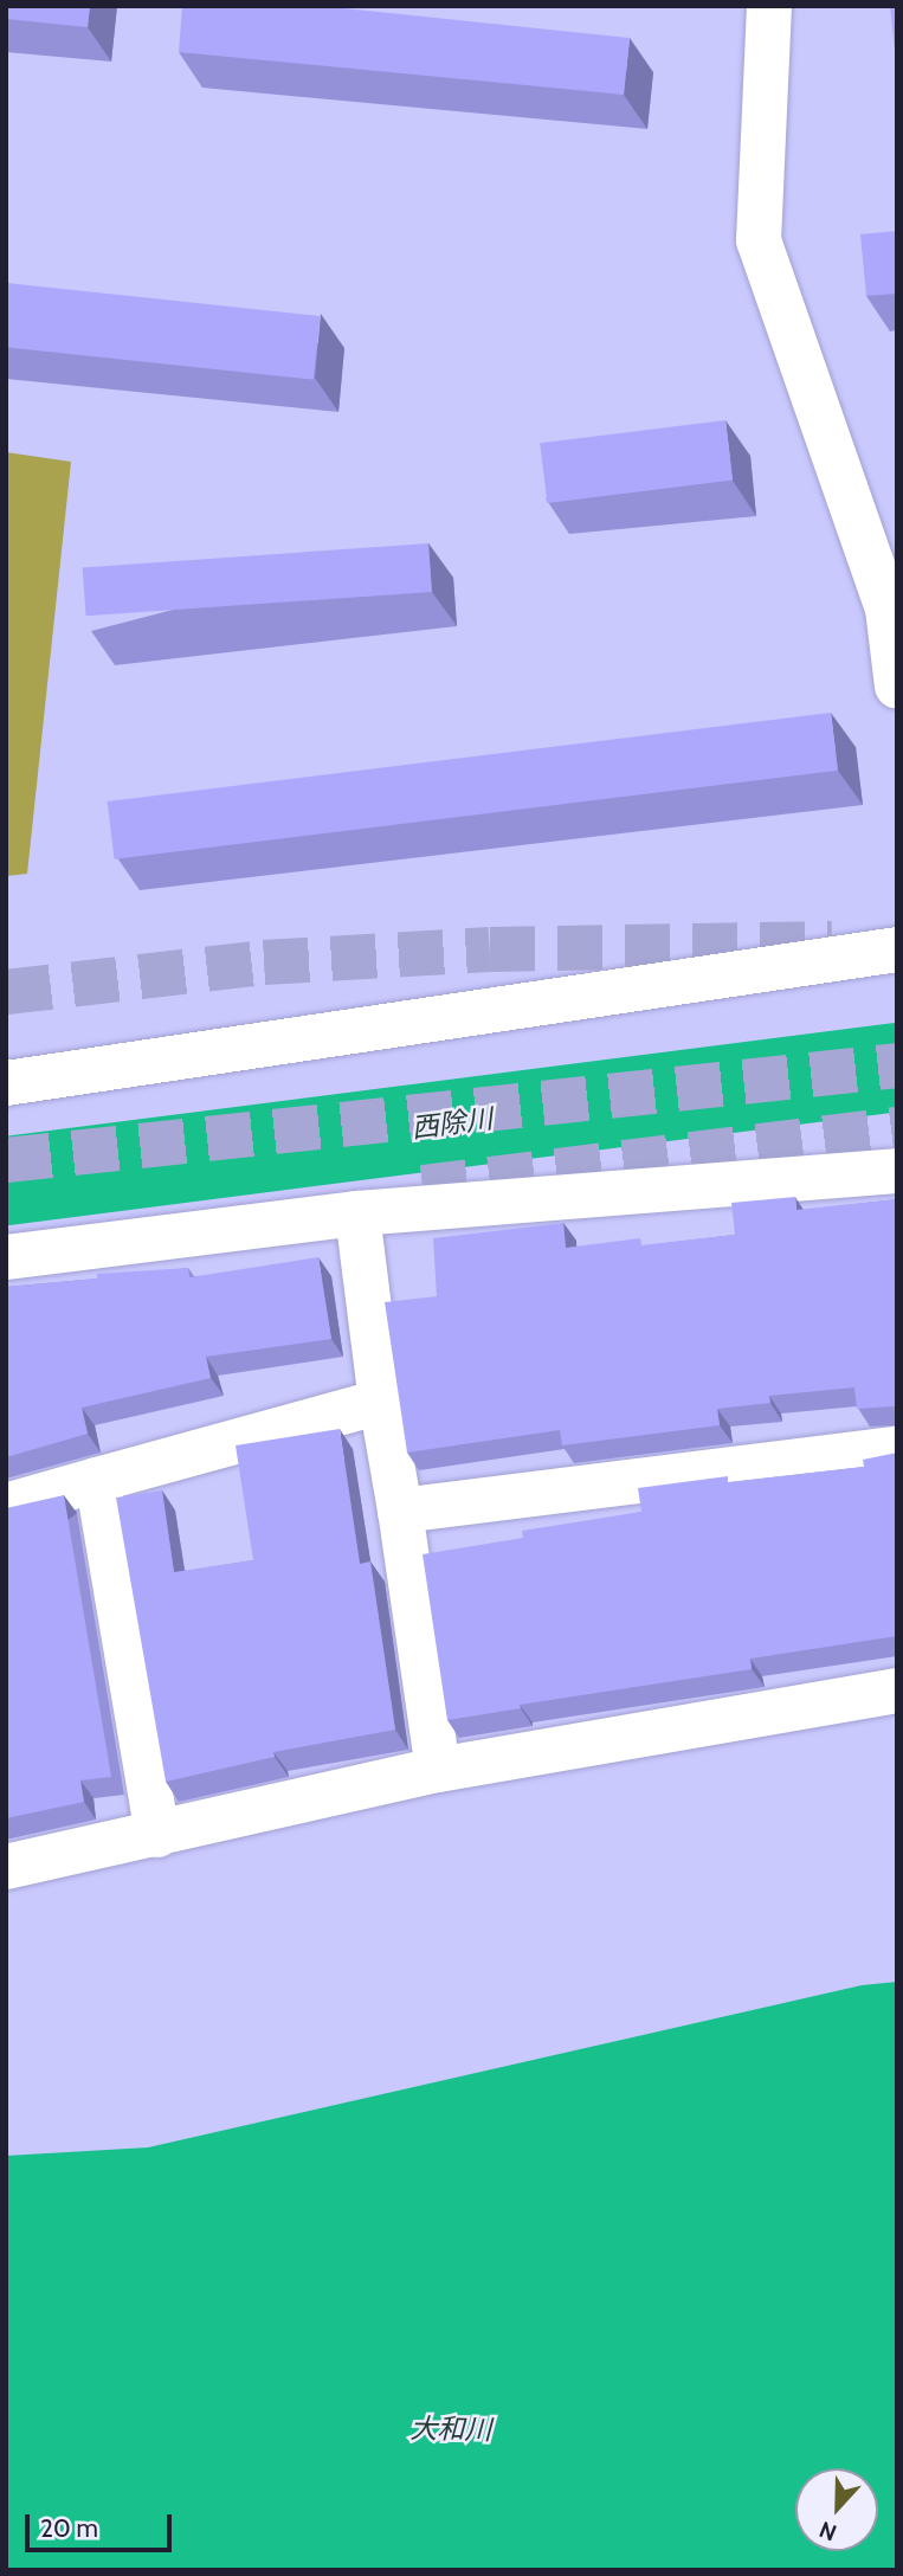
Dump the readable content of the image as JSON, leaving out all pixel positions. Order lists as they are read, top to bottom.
{
  "water": ["西除川", "大和川"],
  "scale_bar": "20 m",
  "north": "bottom"
}
